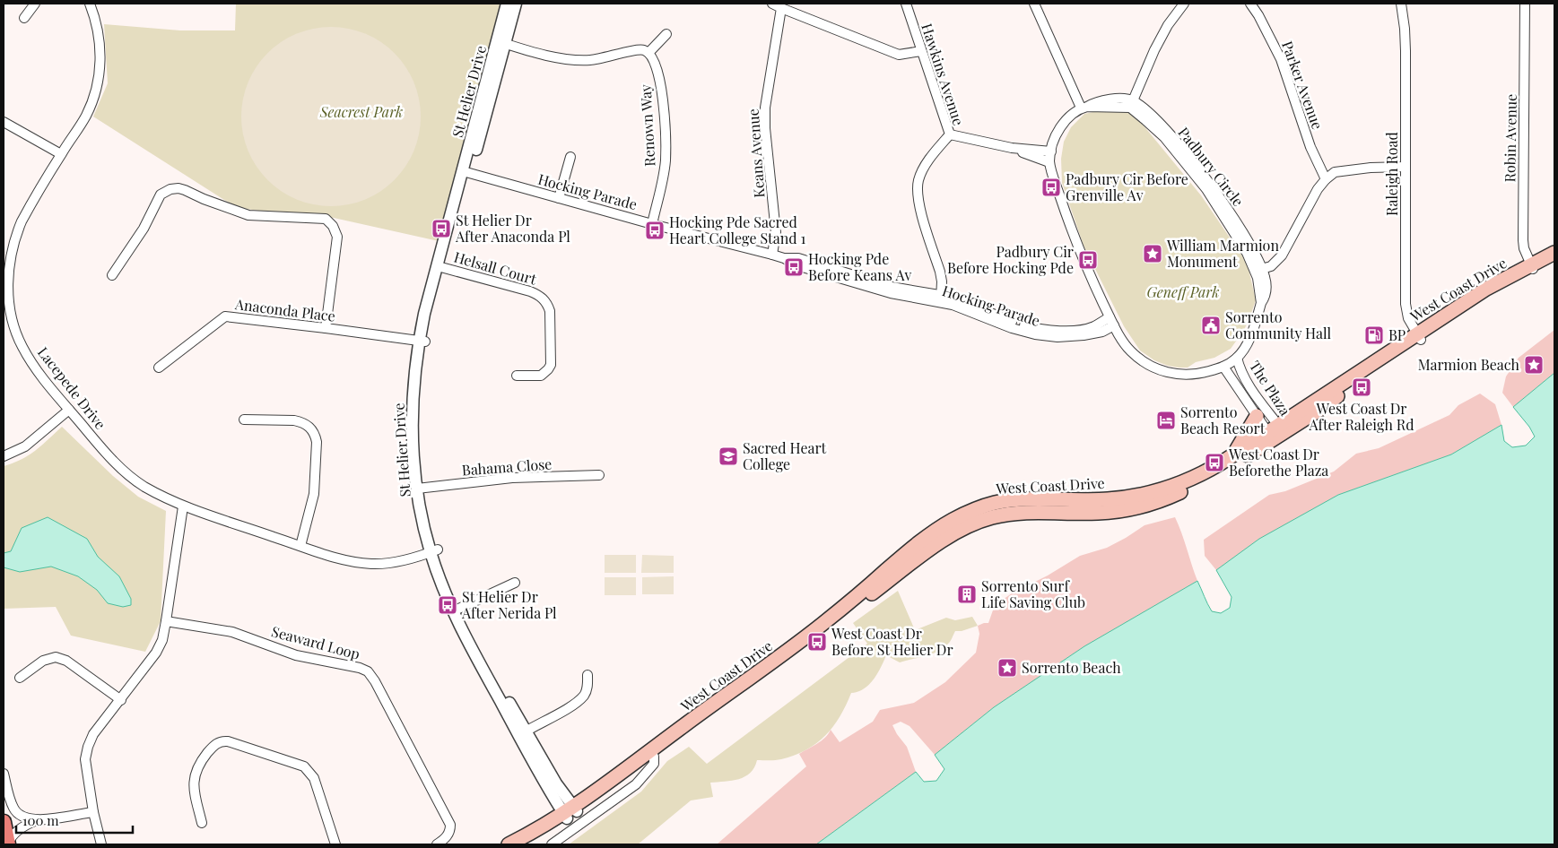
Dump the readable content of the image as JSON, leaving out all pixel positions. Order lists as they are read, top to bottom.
{
  "streets": {
    "main road": ["West Coast Drive"],
    "street": [
      "Hawkins Avenue",
      "Parker Avenue",
      "St Helier Drive",
      "Renown Way",
      "Robin Avenue",
      "Keans Avenue",
      "Padbury Circle",
      "Raleigh Road",
      "Hocking Parade",
      "Helsall Court",
      "Anaconda Place",
      "Lacepede Drive",
      "The Plaza",
      "Bahama Close",
      "Seaward Loop"
    ]
  },
  "crossings": [
    ["Hawkins Avenue", "Hocking Parade"],
    ["St Helier Drive", "Hocking Parade"],
    ["St Helier Drive", "Helsall Court"],
    ["St Helier Drive", "West Coast Drive"],
    ["St Helier Drive", "Anaconda Place"],
    ["St Helier Drive", "Lacepede Drive"],
    ["St Helier Drive", "Bahama Close"],
    ["Renown Way", "Hocking Parade"],
    ["Robin Avenue", "West Coast Drive"],
    ["Keans Avenue", "Hocking Parade"],
    ["Padbury Circle", "Hocking Parade"],
    ["Padbury Circle", "The Plaza"],
    ["Raleigh Road", "West Coast Drive"],
    ["West Coast Drive", "The Plaza"]
  ],
  "parks": ["Seacrest Park", "Geneff Park"],
  "places": {
    "bus stop": [
      "Padbury Cir Before Grenville Av",
      "St Helier Dr After Anaconda Pl",
      "Hocking Pde Sacred Heart College Stand 1",
      "Padbury Cir Before Hocking Pde",
      "Hocking Pde Before Keans Av",
      "West Coast Dr After Raleigh Rd",
      "West Coast Dr Beforethe Plaza",
      "St Helier Dr After Nerida Pl",
      "West Coast Dr Before St Helier Dr"
    ],
    "place": ["William Marmion Monument", "Marmion Beach", "Sorrento Beach"],
    "public building": ["Sorrento Community Hall"],
    "fuel station": ["BP"],
    "hotel": ["Sorrento Beach Resort"],
    "school or university": ["Sacred Heart College"],
    "building": ["Sorrento Surf Life Saving Club"]
  },
  "scale_bar": "100 m"
}
